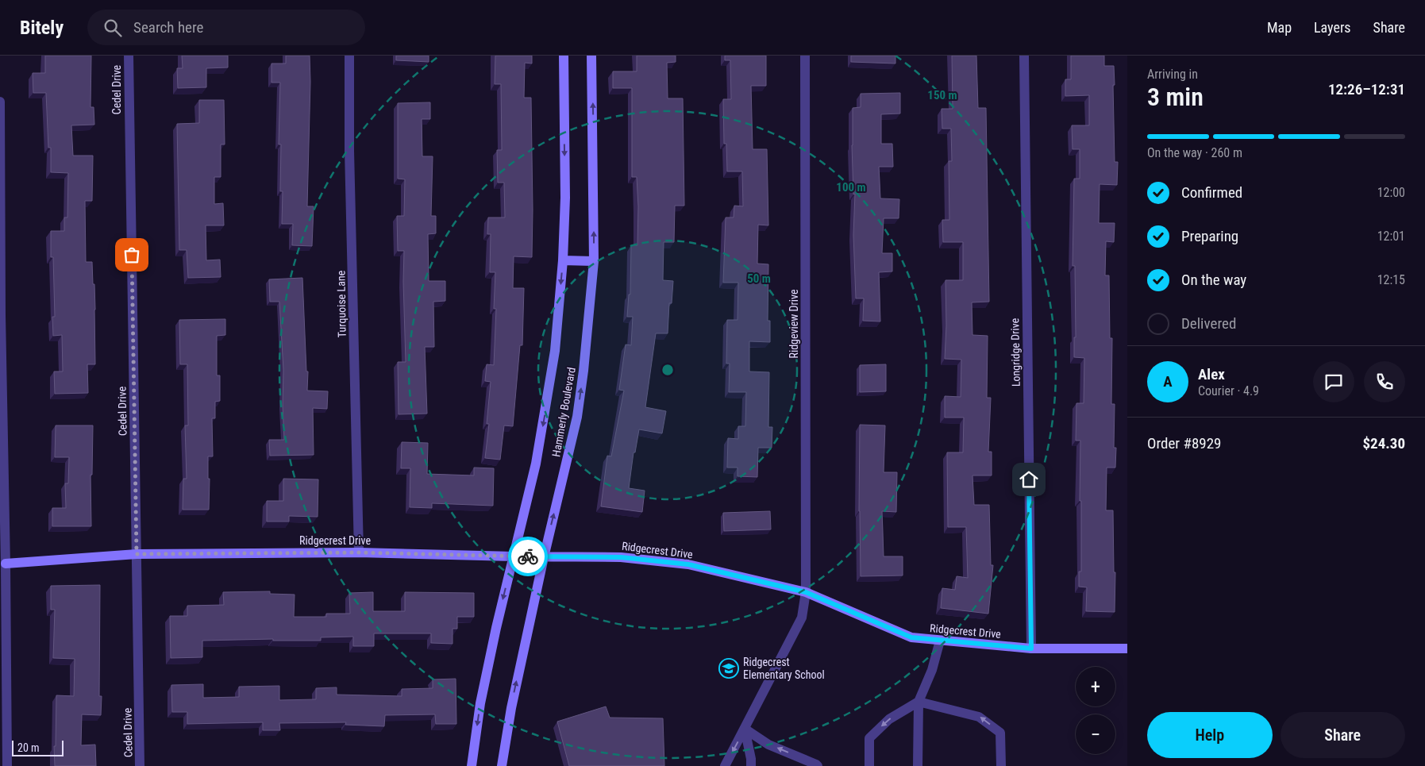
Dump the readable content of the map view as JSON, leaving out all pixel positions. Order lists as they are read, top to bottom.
{
  "streets": {
    "main road": ["Hammerly Boulevard", "Ridgecrest Drive"],
    "street": [
      "Cedel Drive",
      "Turquoise Lane",
      "Ridgeview Drive",
      "Longridge Drive"
    ]
  },
  "crossings": [
    ["Cedel Drive", "Ridgecrest Drive"],
    ["Turquoise Lane", "Ridgecrest Drive"],
    ["Ridgeview Drive", "Ridgecrest Drive"],
    ["Longridge Drive", "Ridgecrest Drive"],
    ["Hammerly Boulevard", "Ridgecrest Drive"]
  ],
  "places": {
    "school or university": ["Ridgecrest Elementary School"]
  },
  "scale_bar": "20 m",
  "page": {
    "header": "Bitely",
    "search": "Search here",
    "nav": ["Map", "Layers", "Share"],
    "heading": ["3 min", "Arriving in", "12:26–12:31"],
    "panel": [
      "Alex",
      "Courier · 4.9",
      "Order #8929",
      "$24.30"
    ],
    "bar": "On the way · 260 m",
    "list": [
      ["Confirmed", "12:00"],
      ["Preparing", "12:01"],
      ["On the way", "12:15"],
      "Delivered"
    ],
    "round": "A",
    "map_buttons": ["+", "−"],
    "buttons": ["Help", "Share"],
    "scale": "20 m"
  },
  "rings": ["150 m", "100 m", "50 m"]
}
